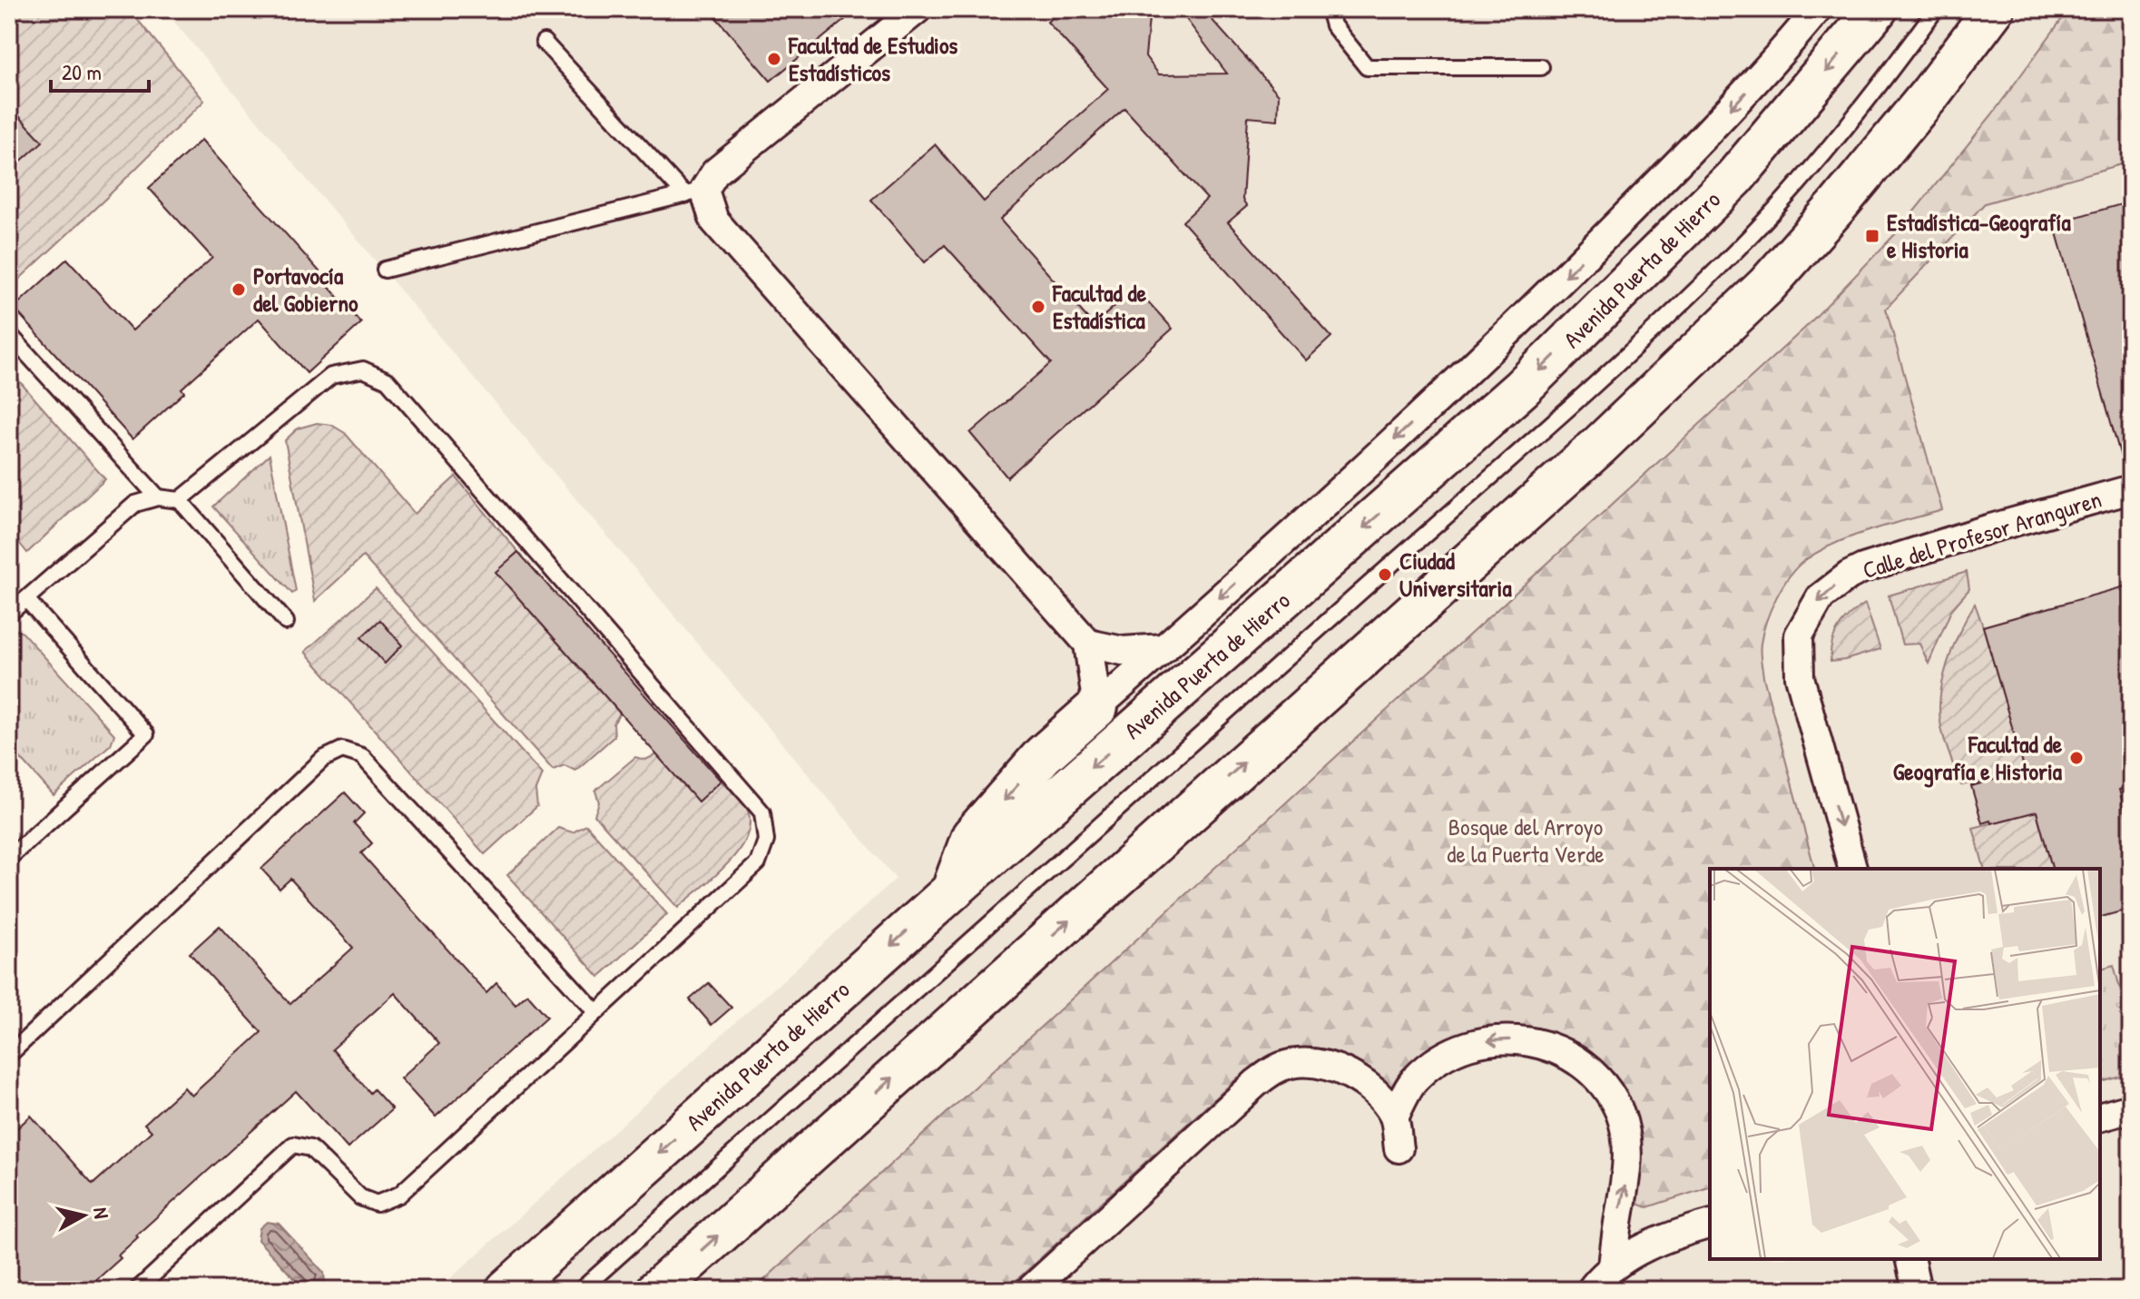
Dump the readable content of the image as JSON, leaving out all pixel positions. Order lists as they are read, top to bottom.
{
  "streets": {
    "highway": ["Avenida Puerta de Hierro"],
    "street": ["Calle del Profesor Aranguren"]
  },
  "one_way": ["Avenida Puerta de Hierro"],
  "parks": ["Bosque del Arroyo de la Puerta Verde"],
  "places": {
    "other": [
      "Facultad de Estudios Estadísticos",
      "Portavocía del Gobierno",
      "Facultad de Estadística",
      "Ciudad Universitaria",
      "Facultad de Geografía e Historia"
    ],
    "transit": ["Estadística-Geografía e Historia"]
  },
  "scale_bar": "20 m",
  "north": "right"
}
